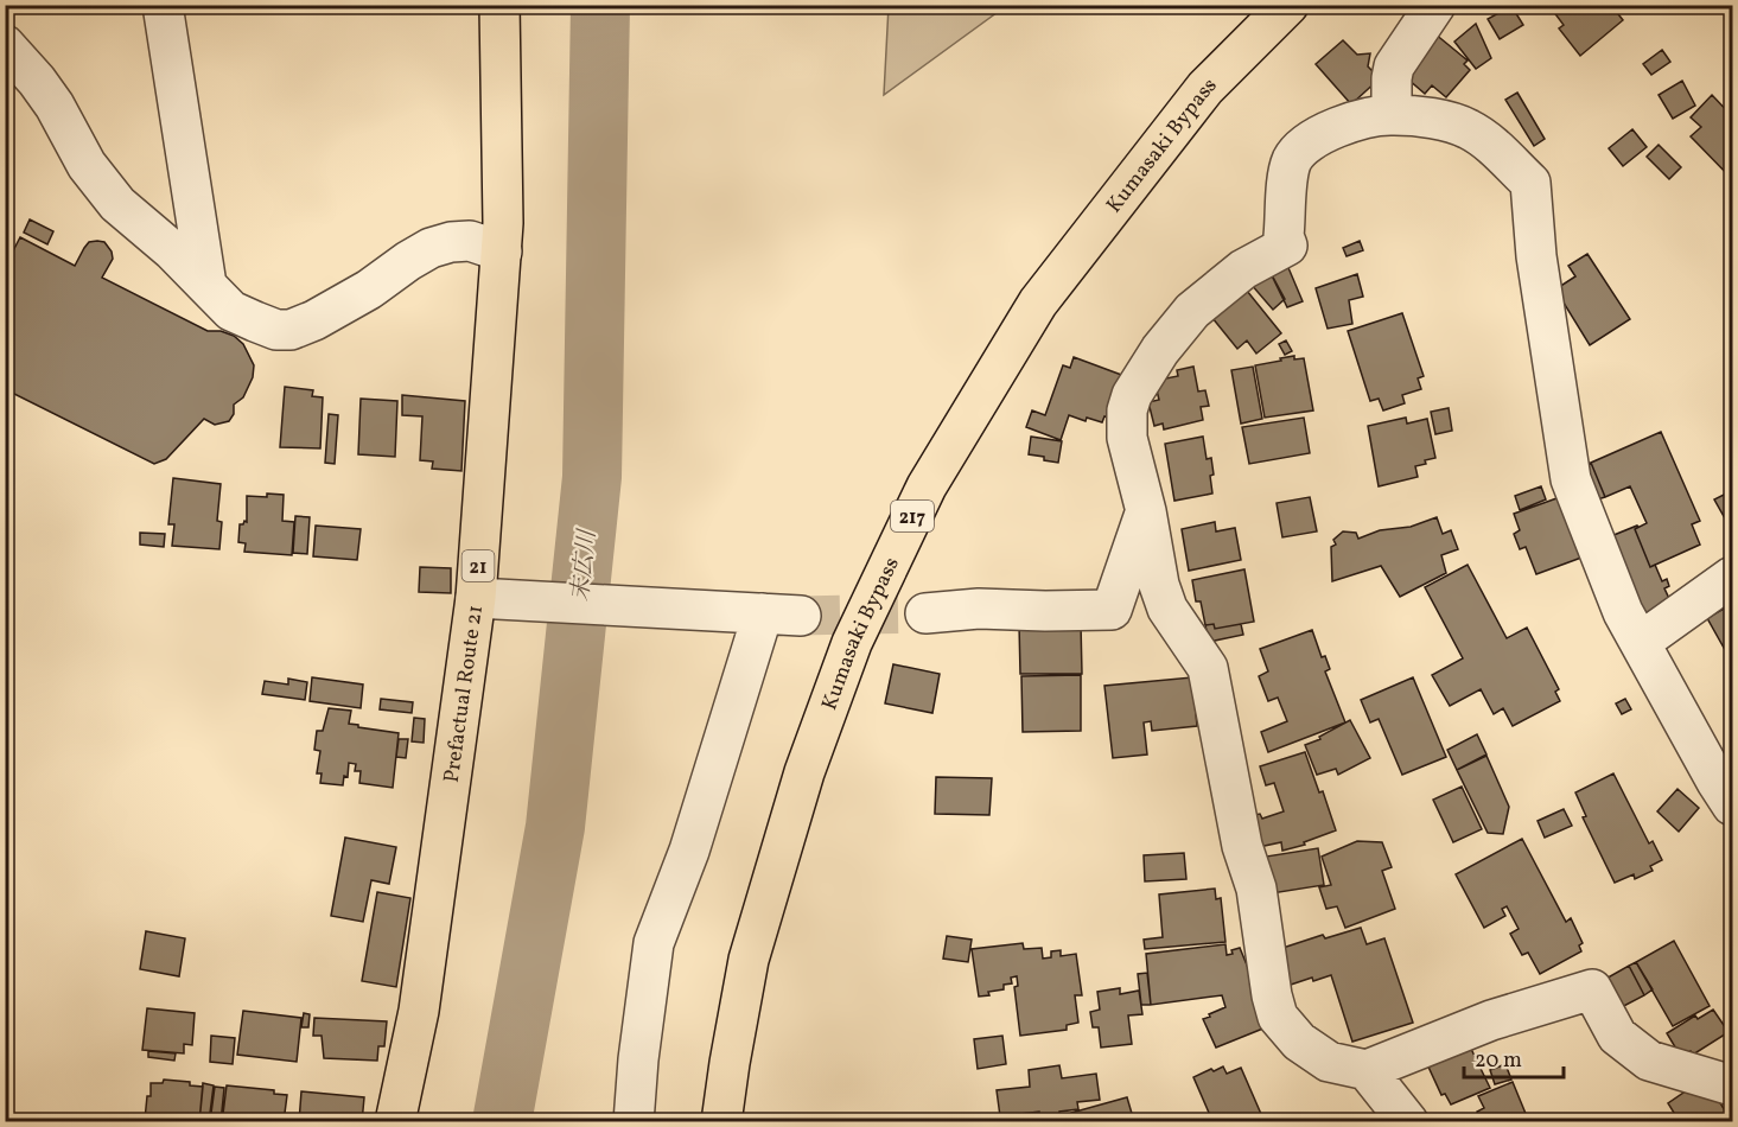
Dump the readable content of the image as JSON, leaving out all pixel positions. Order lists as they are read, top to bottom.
{
  "streets": {
    "main road": [
      "Kumasaki Bypass",
      "217",
      "21",
      "Prefactual Route 21"
    ]
  },
  "water": ["末広川"],
  "scale_bar": "20 m"
}
